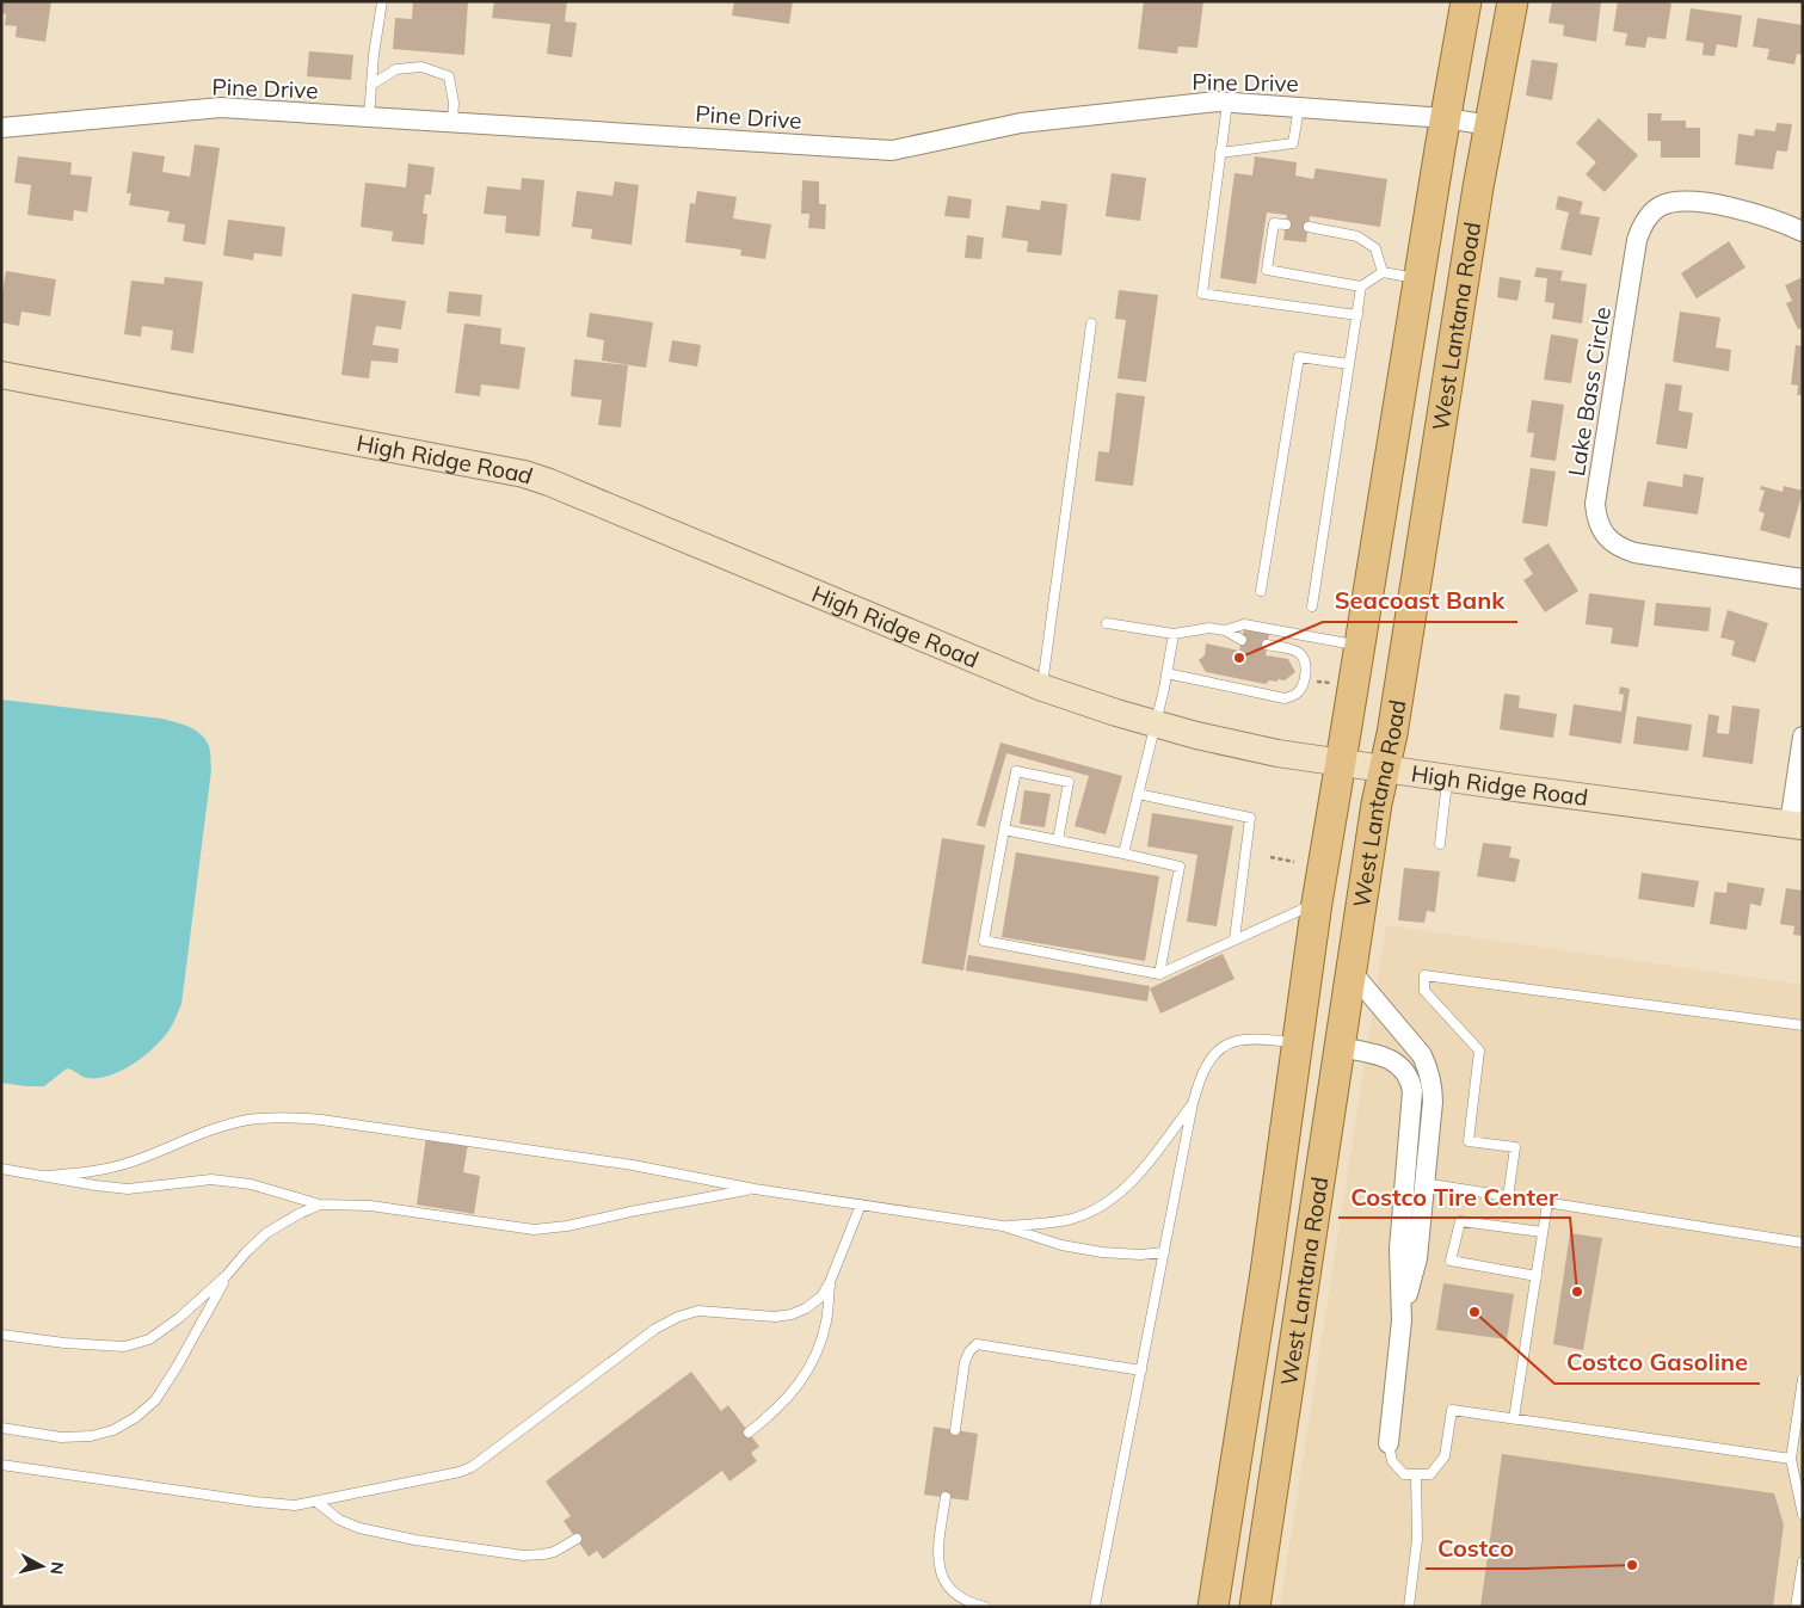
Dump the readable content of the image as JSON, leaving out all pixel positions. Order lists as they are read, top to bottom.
{
  "streets": {
    "main road": ["West Lantana Road"],
    "street": ["Pine Drive", "Lake Bass Circle", "High Ridge Road"]
  },
  "crossings": [
    ["Pine Drive", "West Lantana Road"],
    ["West Lantana Road", "High Ridge Road"]
  ],
  "places": [
    "Seacoast Bank",
    "Costco Tire Center",
    "Costco Gasoline",
    "Costco"
  ],
  "north": "right"
}
